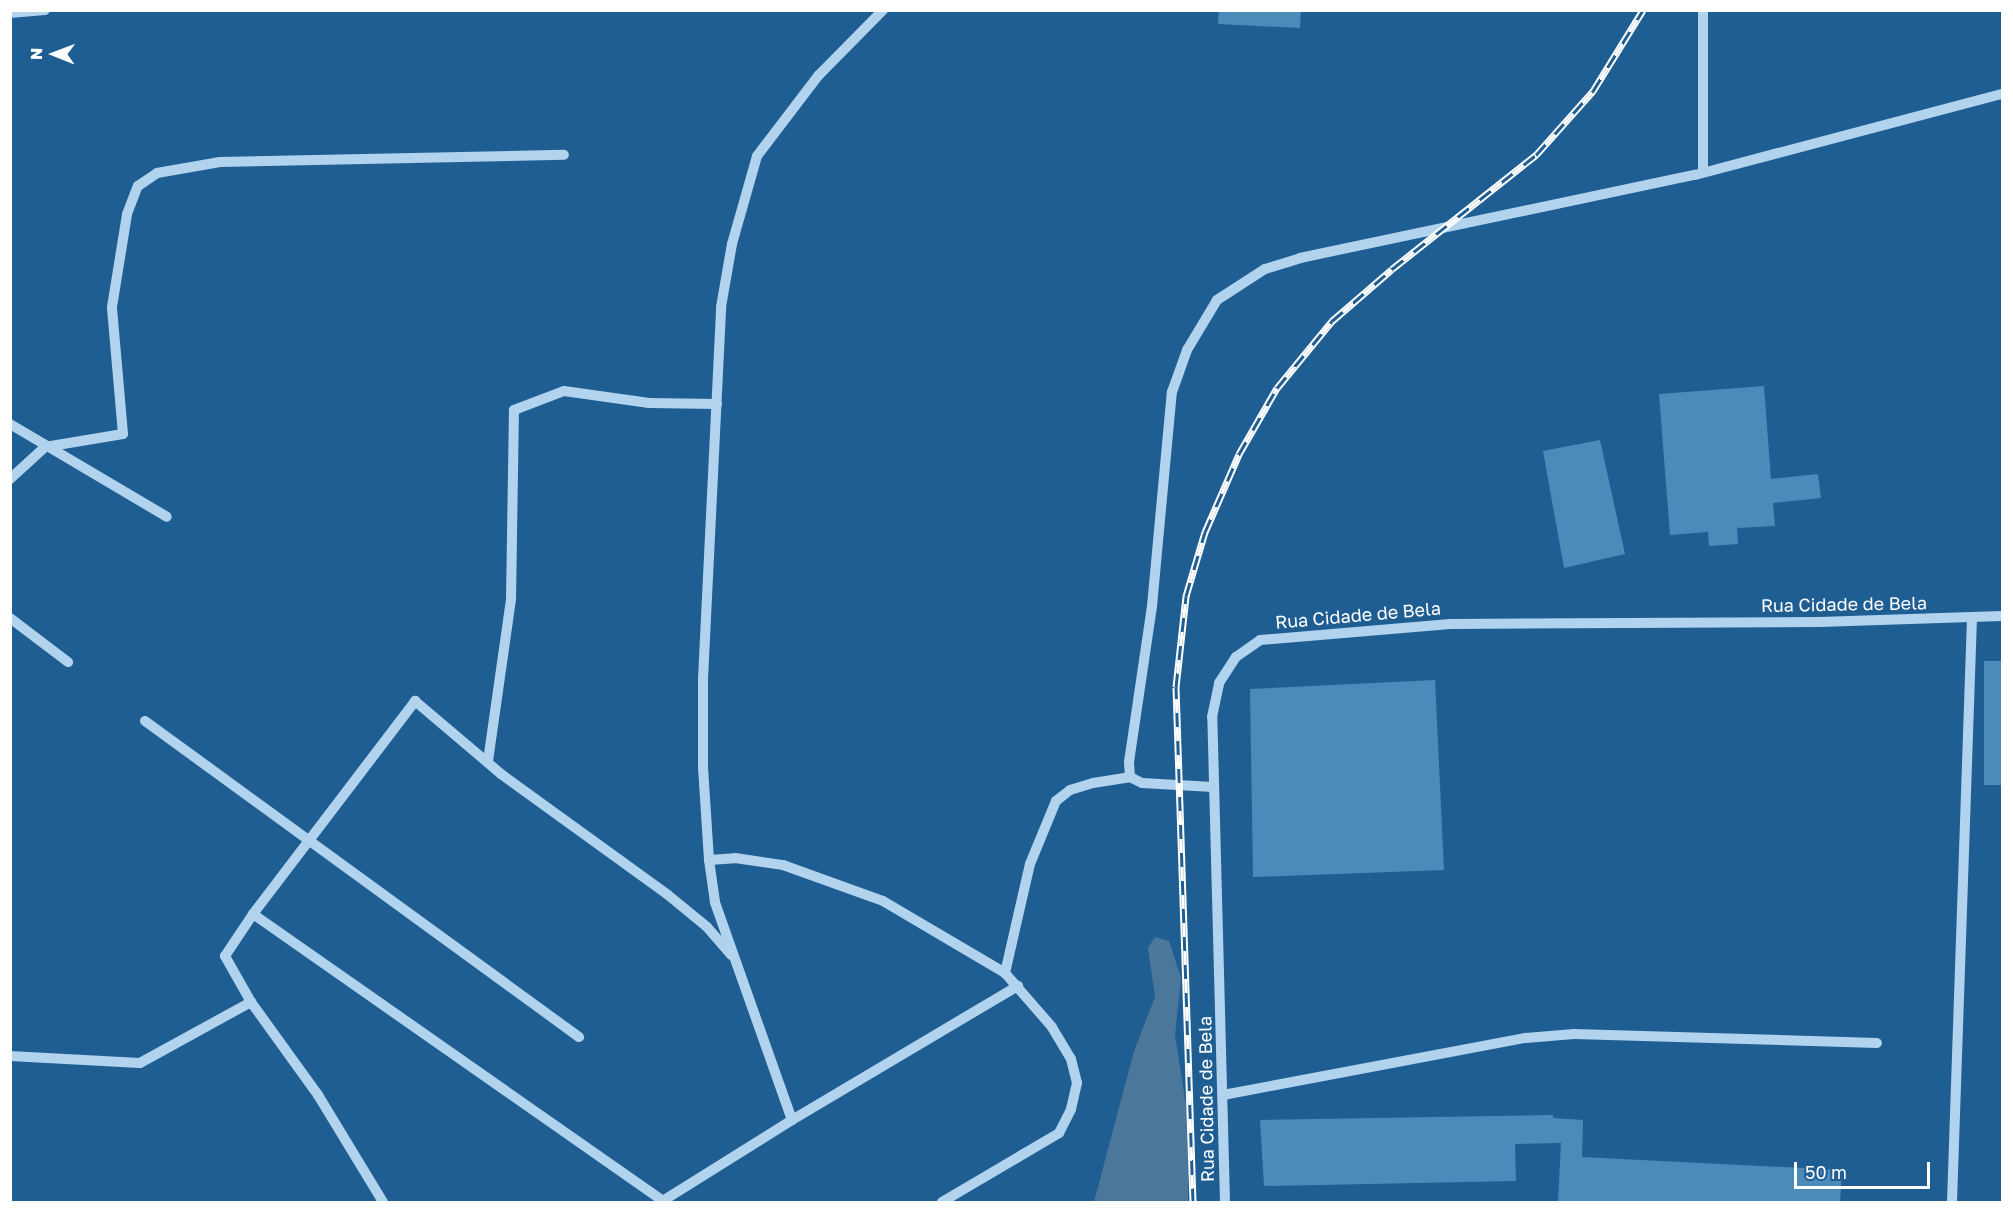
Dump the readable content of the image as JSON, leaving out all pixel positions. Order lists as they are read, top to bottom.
{
  "streets": {
    "street": ["Rua Cidade de Bela"]
  },
  "scale_bar": "50 m",
  "north": "left"
}
